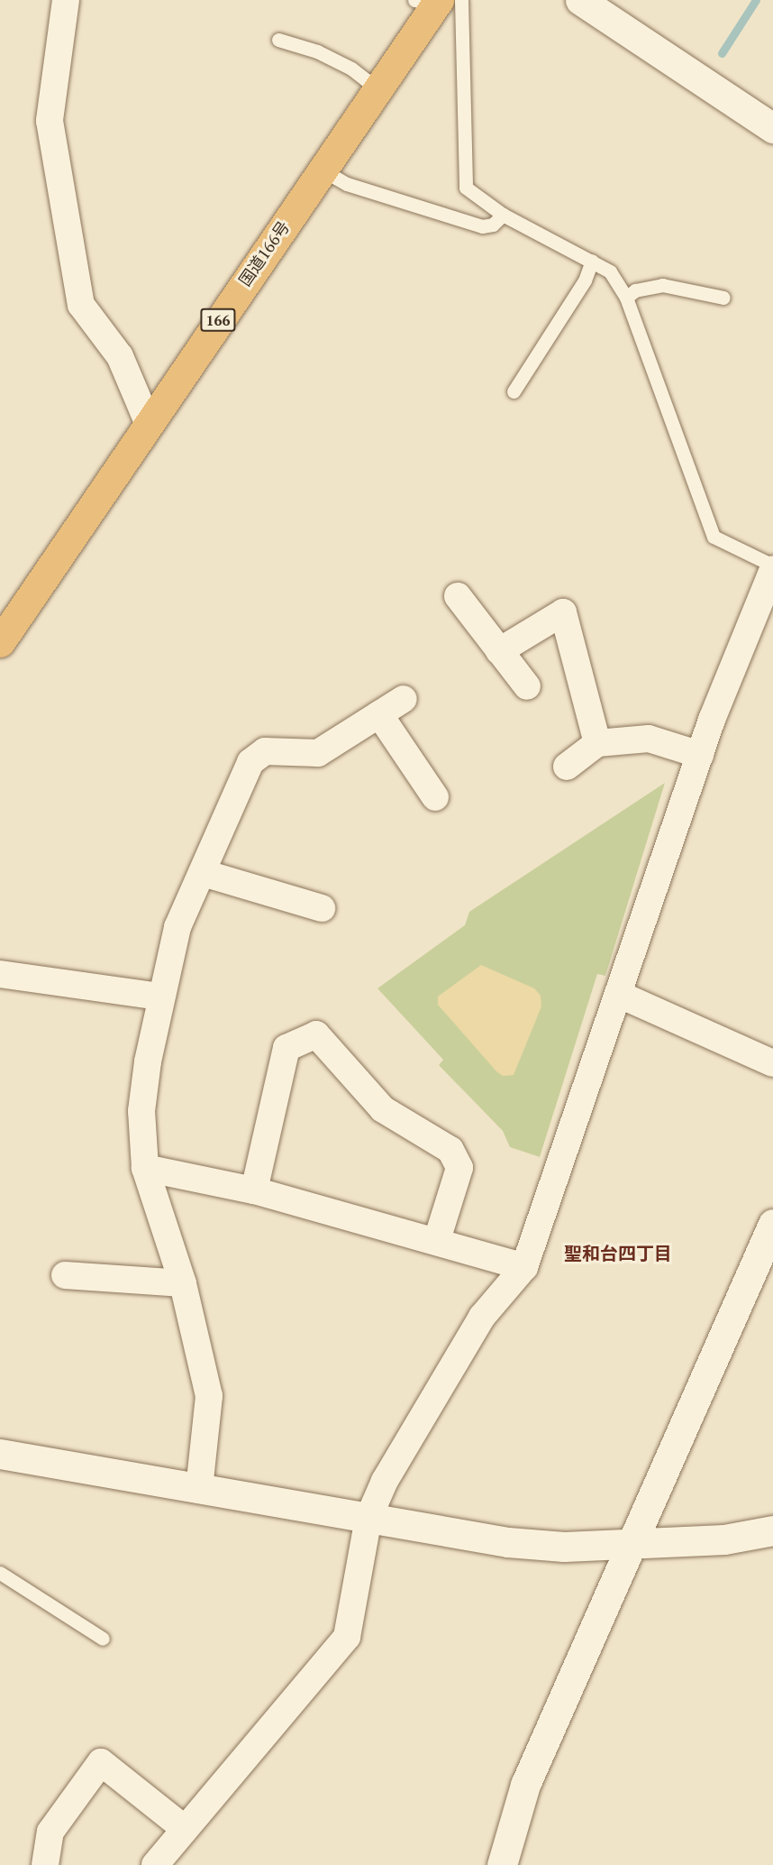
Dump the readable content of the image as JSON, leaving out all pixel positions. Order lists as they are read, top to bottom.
{
  "streets": {
    "highway": ["国道166号", "166"]
  },
  "districts": ["聖和台四丁目"]
}
